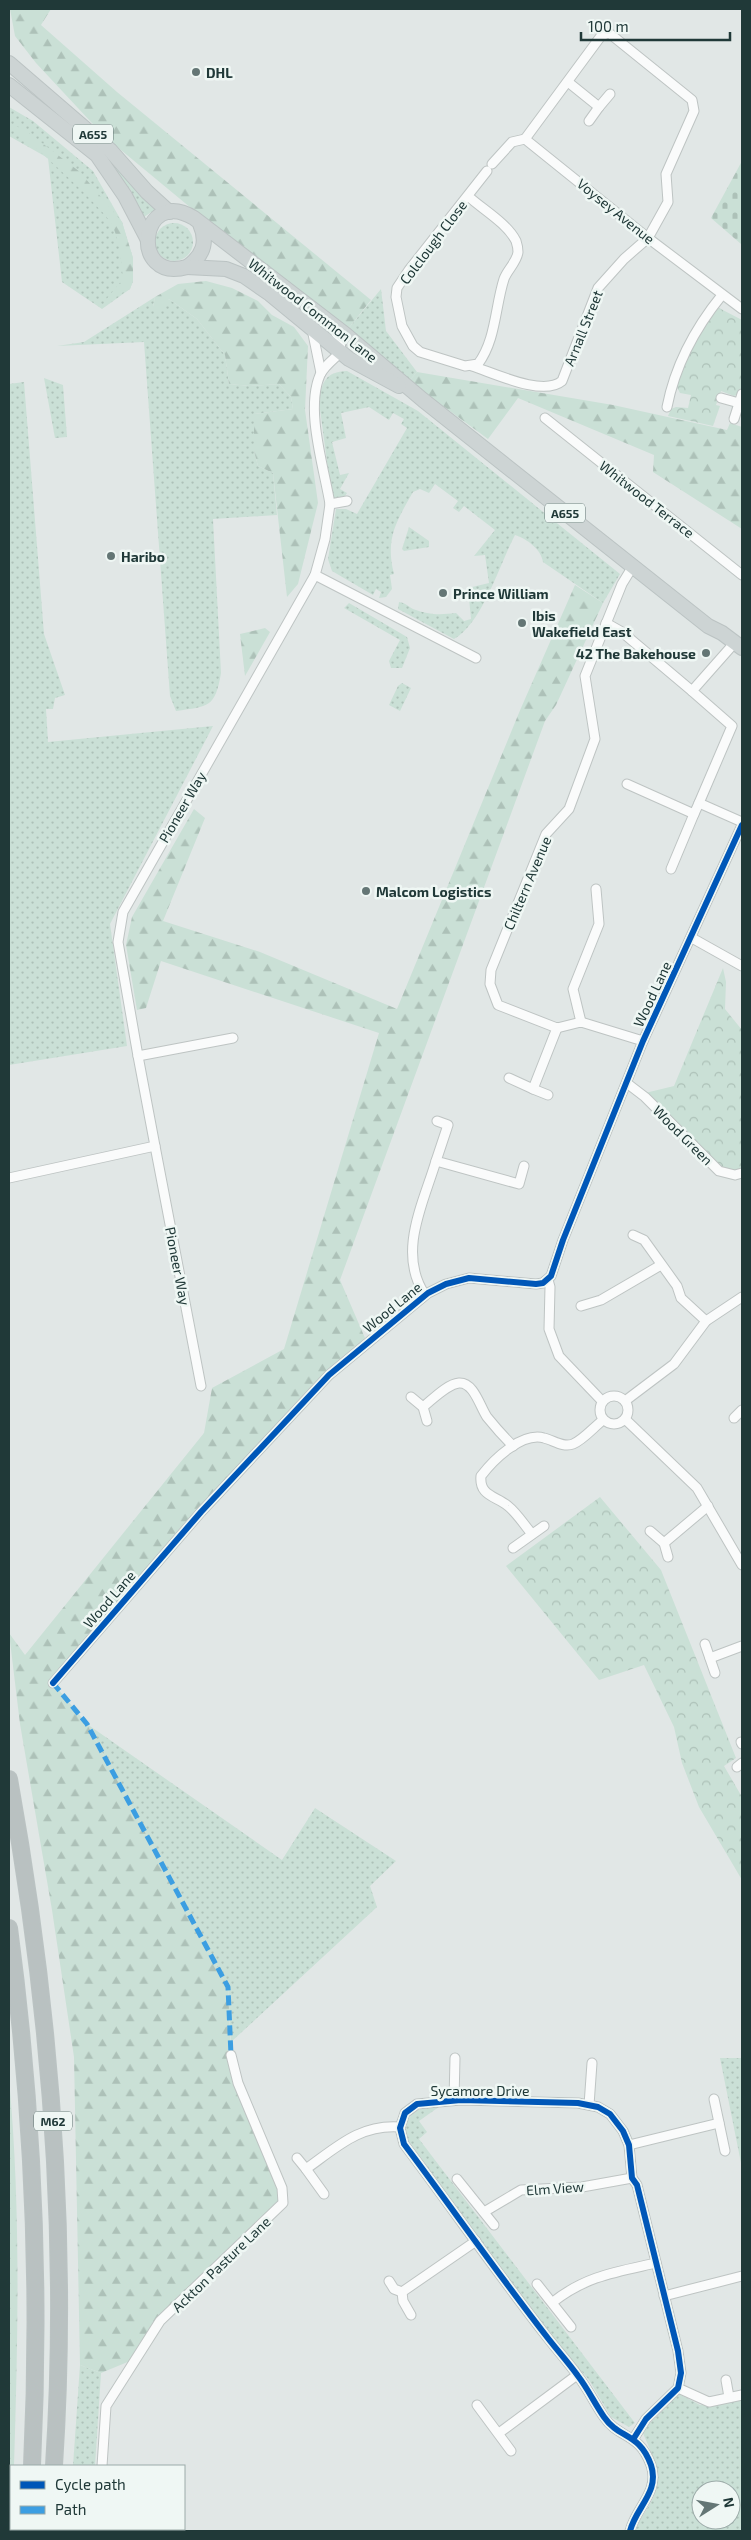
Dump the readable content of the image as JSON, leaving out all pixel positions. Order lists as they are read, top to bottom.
{
  "streets": {
    "highway": ["M62"],
    "main road": ["A655", "Whitwood Common Lane"],
    "street": [
      "Voysey Avenue",
      "Colclough Close",
      "Arnall Street",
      "Whitwood Terrace",
      "Pioneer Way",
      "Chiltern Avenue",
      "Wood Lane",
      "Wood Green",
      "Sycamore Drive",
      "Elm View",
      "Ackton Pasture Lane"
    ]
  },
  "crossings": [
    ["A655", "Whitwood Common Lane"],
    ["Voysey Avenue", "Colclough Close"],
    ["Voysey Avenue", "Arnall Street"],
    ["Colclough Close", "Arnall Street"],
    ["Whitwood Common Lane", "Pioneer Way"],
    ["Whitwood Common Lane", "Chiltern Avenue"],
    ["Wood Lane", "Wood Green"],
    ["Sycamore Drive", "Elm View"]
  ],
  "places": [
    "DHL",
    "Haribo",
    "Prince William",
    "Ibis Wakefield East",
    "42 The Bakehouse",
    "Malcom Logistics"
  ],
  "legend": ["Cycle path", "Path"],
  "scale_bar": "100 m",
  "north": "right"
}
